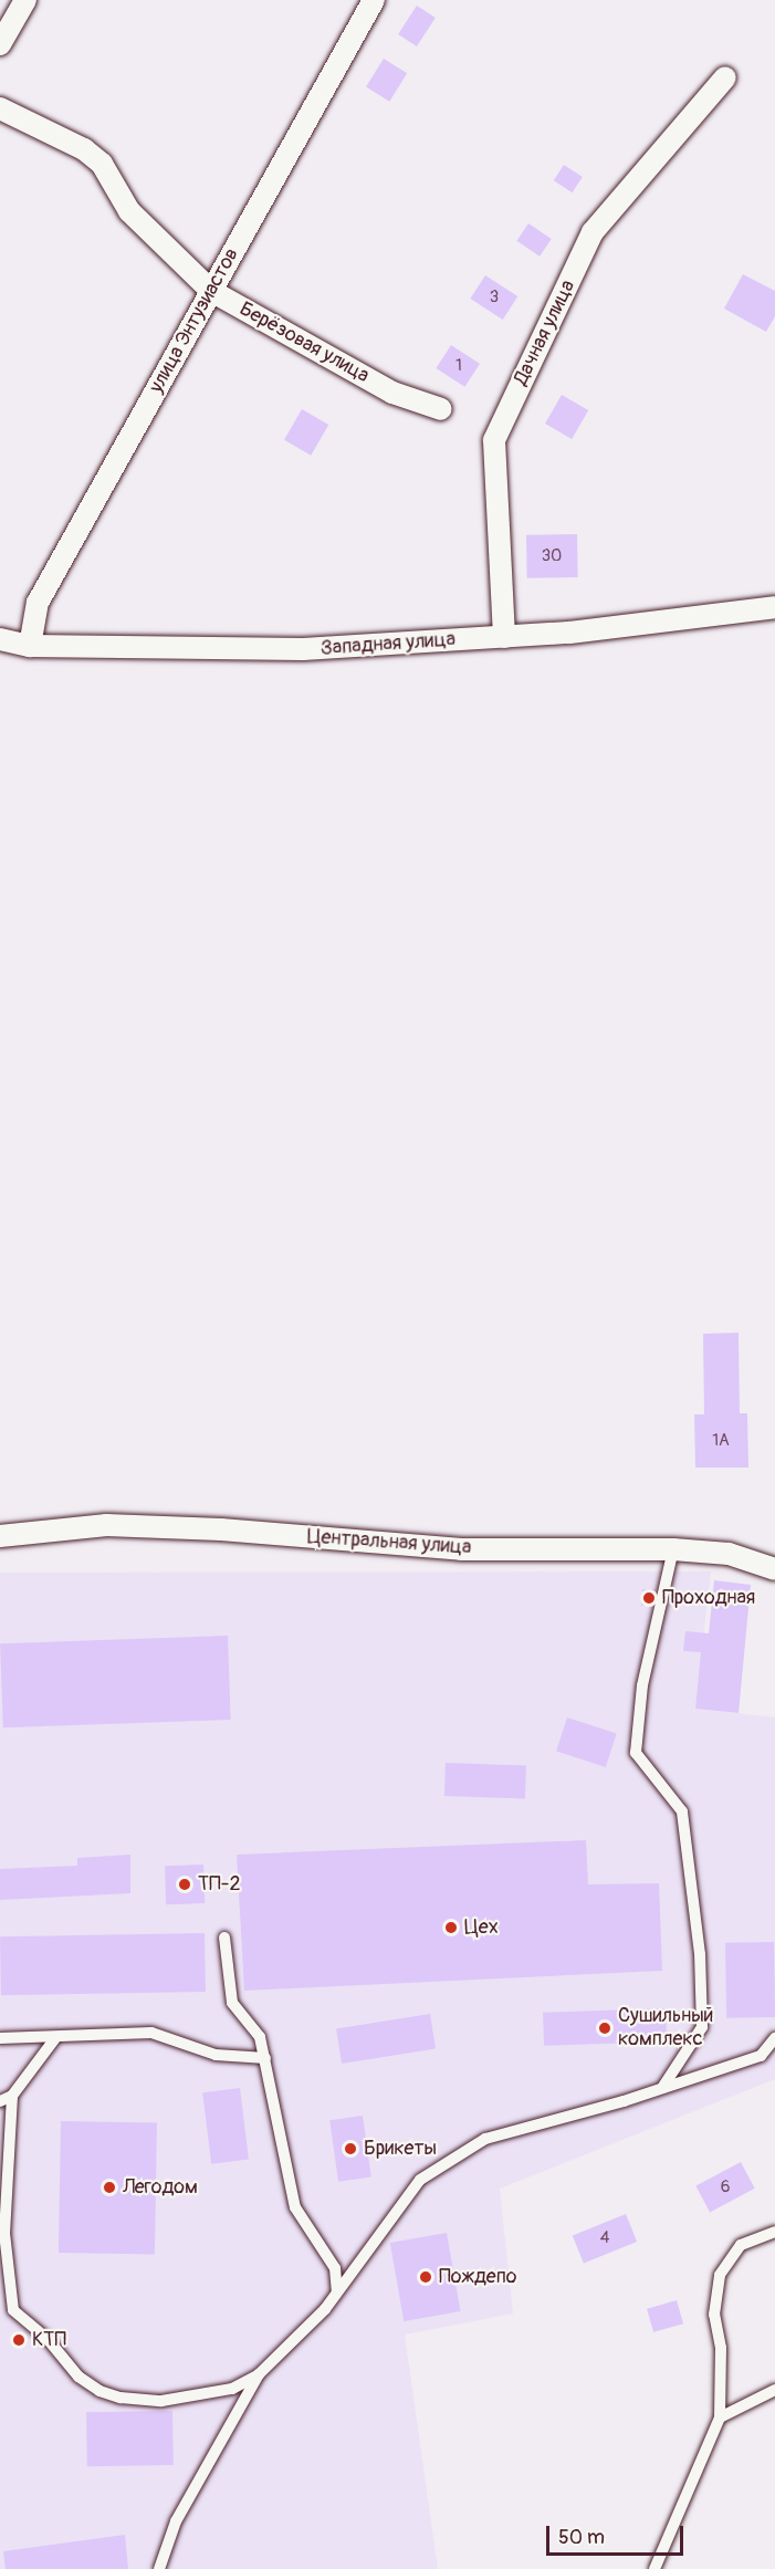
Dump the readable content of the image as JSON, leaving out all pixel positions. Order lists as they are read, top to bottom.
{
  "streets": {
    "street": [
      "улица Энтузиастов",
      "Дачная улица",
      "Берёзовая улица",
      "Западная улица",
      "Центральная улица"
    ]
  },
  "crossings": [
    ["улица Энтузиастов", "Берёзовая улица"],
    ["улица Энтузиастов", "Западная улица"],
    ["Дачная улица", "Западная улица"]
  ],
  "places": [
    "Проходная",
    "ТП-2",
    "Цех",
    "Сушильный комплекс",
    "Брикеты",
    "Легодом",
    "Пождепо",
    "КТП"
  ],
  "house_numbers": [
    "3",
    "1",
    "30",
    "1А",
    "6",
    "4"
  ],
  "scale_bar": "50 m"
}
